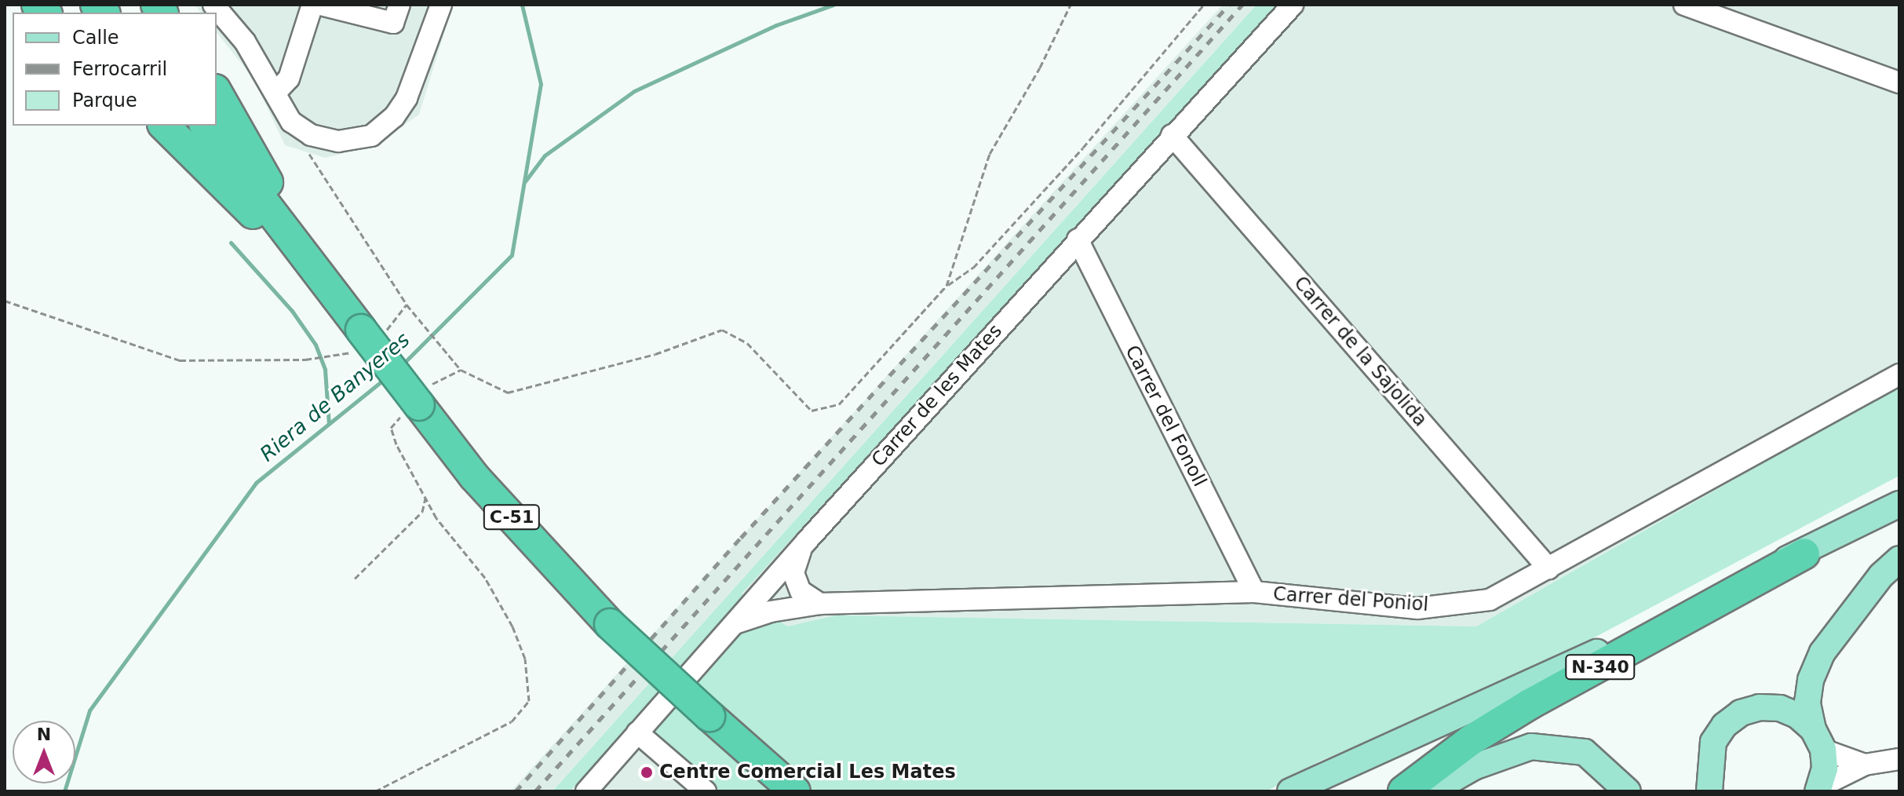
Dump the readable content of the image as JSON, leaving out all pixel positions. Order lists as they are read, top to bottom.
{
  "streets": {
    "highway": ["C-51", "N-340"],
    "street": [
      "Carrer de la Sajolida",
      "Carrer de les Mates",
      "Carrer del Fonoll",
      "Carrer del Poniol"
    ]
  },
  "crossings": [
    ["Carrer de la Sajolida", "Carrer de les Mates"],
    ["Carrer de la Sajolida", "Carrer del Poniol"],
    ["Carrer de les Mates", "Carrer del Fonoll"],
    ["Carrer de les Mates", "Carrer del Poniol"],
    ["Carrer del Fonoll", "Carrer del Poniol"]
  ],
  "water": ["Riera de Banyeres"],
  "places": ["Centre Comercial Les Mates"],
  "legend": ["Calle", "Ferrocarril", "Parque"],
  "north": "top"
}
